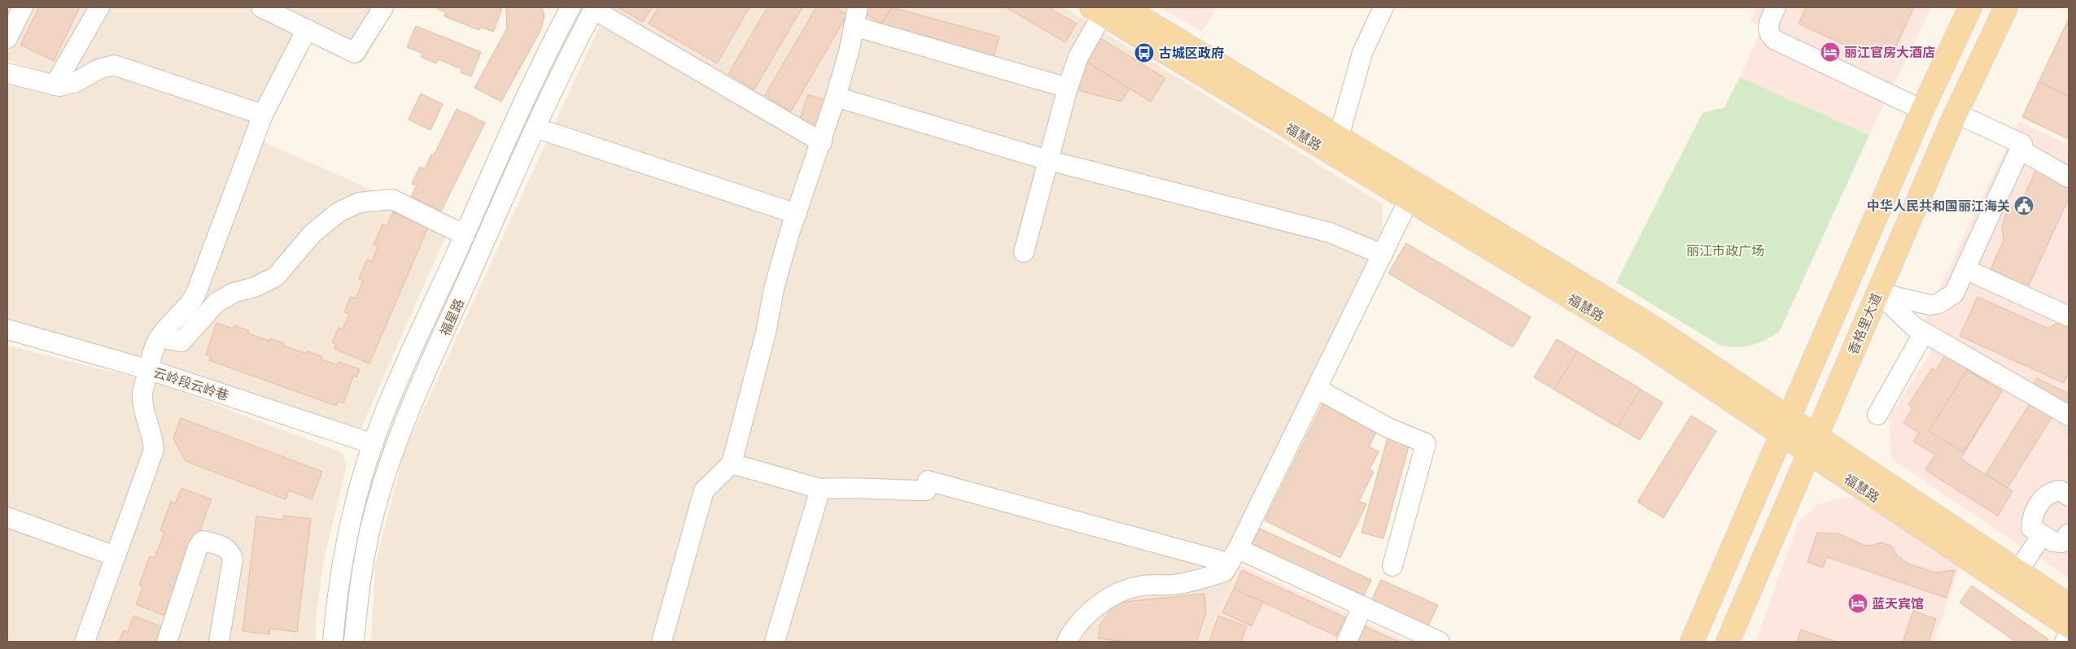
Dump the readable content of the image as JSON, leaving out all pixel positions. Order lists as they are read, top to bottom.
{
  "streets": {
    "main road": ["福慧路", "香格里大道"],
    "street": ["福星路", "云岭段云岭巷"]
  },
  "crossings": [
    ["福慧路", "香格里大道"],
    ["福星路", "云岭段云岭巷"]
  ],
  "parks": ["丽江市政广场"],
  "places": {
    "hotel": ["丽江官房大酒店", "蓝天宾馆"],
    "bus stop": ["古城区政府"],
    "public building": ["中华人民共和国丽江海关"]
  }
}
